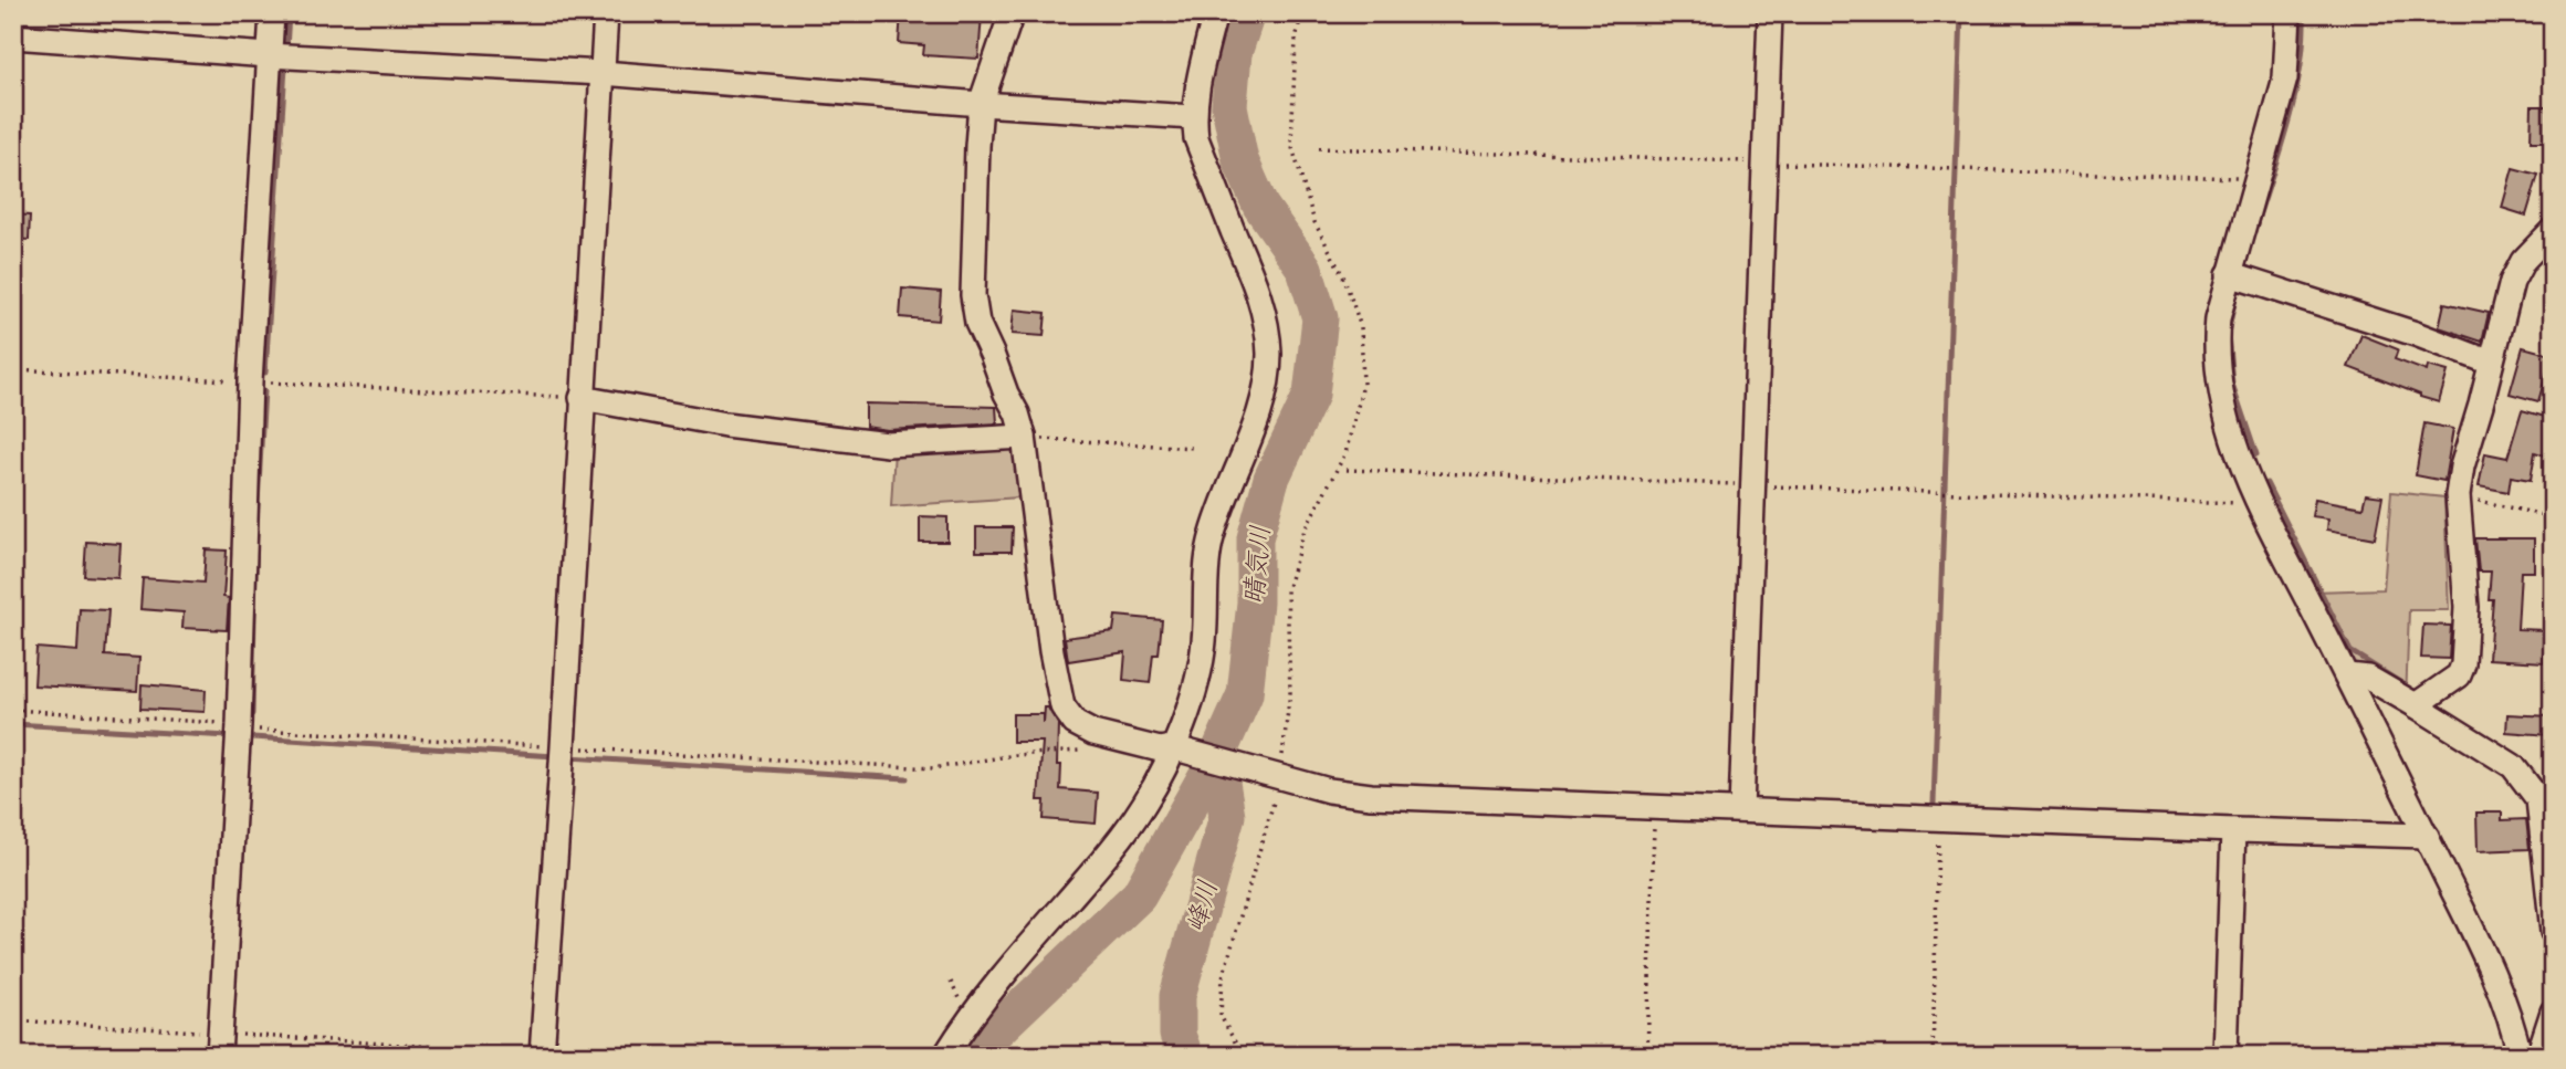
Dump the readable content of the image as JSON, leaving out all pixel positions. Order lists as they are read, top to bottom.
{
  "water": ["晴気川", "峰川"]
}
